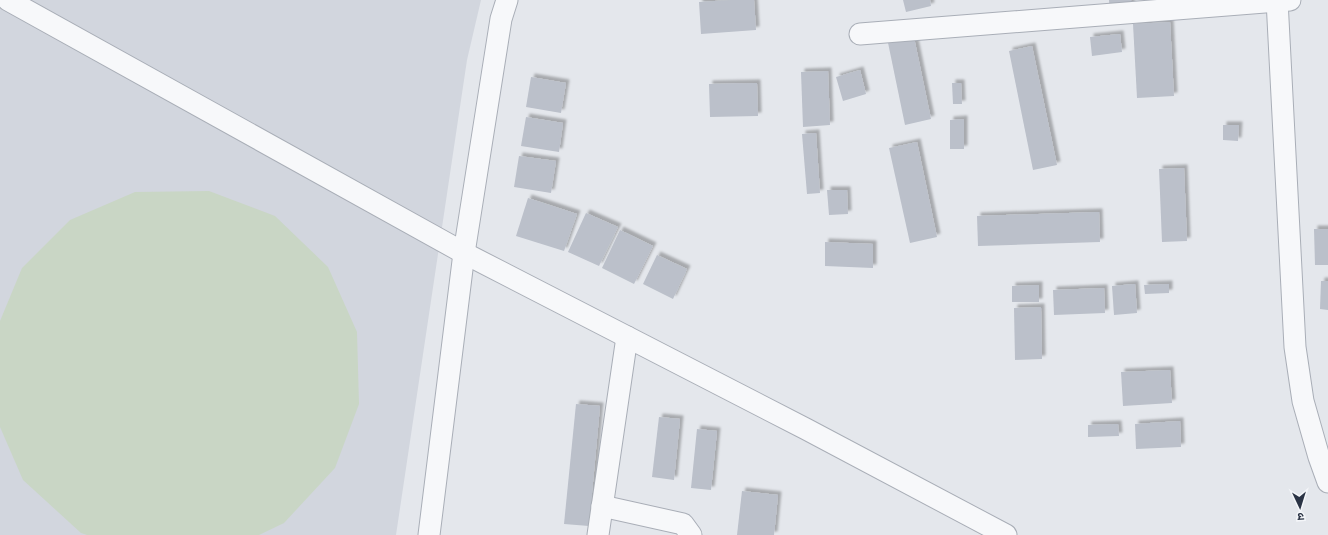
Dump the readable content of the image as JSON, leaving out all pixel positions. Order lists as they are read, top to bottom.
{
  "north": "bottom"
}
